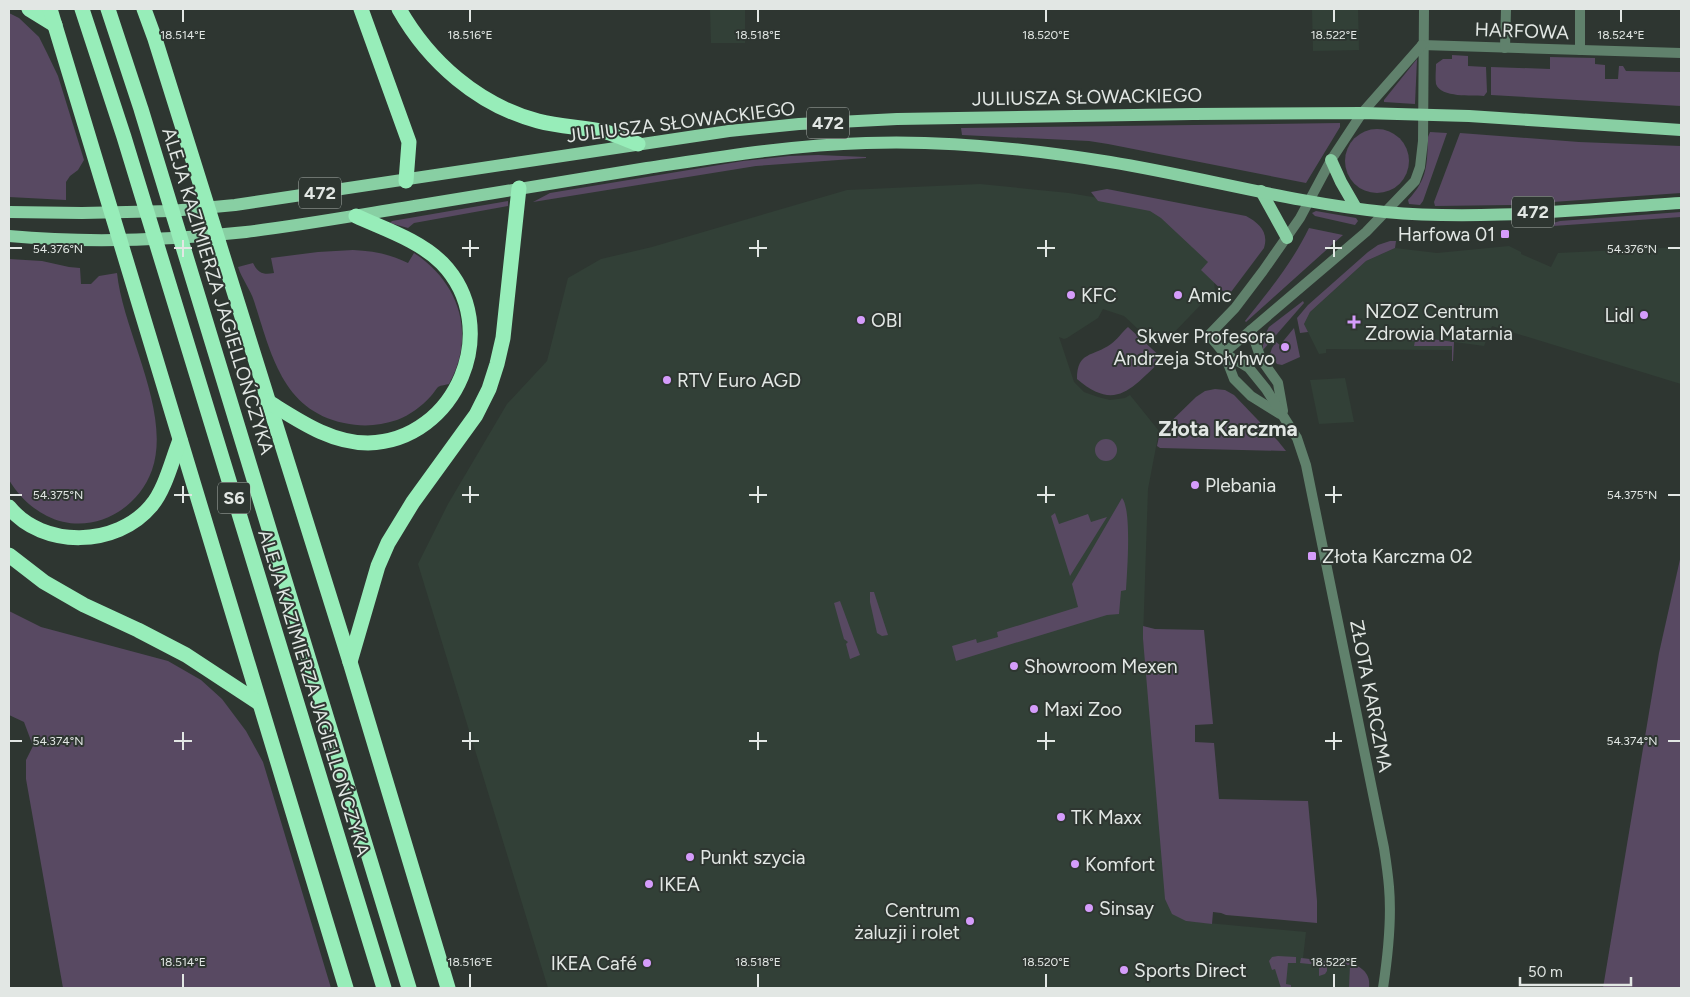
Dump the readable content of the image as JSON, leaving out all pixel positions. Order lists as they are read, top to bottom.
{
  "streets": {
    "highway": ["ALEJA KAZIMIERZA JAGIELLOŃCZYKA", "S6"],
    "main road": ["JULIUSZA SŁOWACKIEGO", "472"],
    "street": ["HARFOWA", "ZŁOTA KARCZMA"]
  },
  "crossings": [
    ["JULIUSZA SŁOWACKIEGO", "472"],
    ["JULIUSZA SŁOWACKIEGO", "ZŁOTA KARCZMA"],
    ["472", "ZŁOTA KARCZMA"]
  ],
  "districts": ["Złota Karczma"],
  "places": {
    "transit": ["Harfowa 01", "Złota Karczma 02"],
    "other": [
      "KFC",
      "Amic",
      "Lidl",
      "OBI",
      "Skwer Profesora Andrzeja Stołyhwo",
      "RTV Euro AGD",
      "Plebania",
      "Showroom Mexen",
      "Maxi Zoo",
      "TK Maxx",
      "Punkt szycia",
      "Komfort",
      "IKEA",
      "Sinsay",
      "Centrum żaluzji i rolet",
      "IKEA Café",
      "Sports Direct"
    ],
    "health": ["NZOZ Centrum Zdrowia Matarnia"]
  },
  "scale_bar": "50 m",
  "coordinates": [
    "18.514°E",
    "18.516°E",
    "18.518°E",
    "18.520°E",
    "18.522°E",
    "18.524°E",
    "54.376°N",
    "54.375°N",
    "54.374°N"
  ]
}
